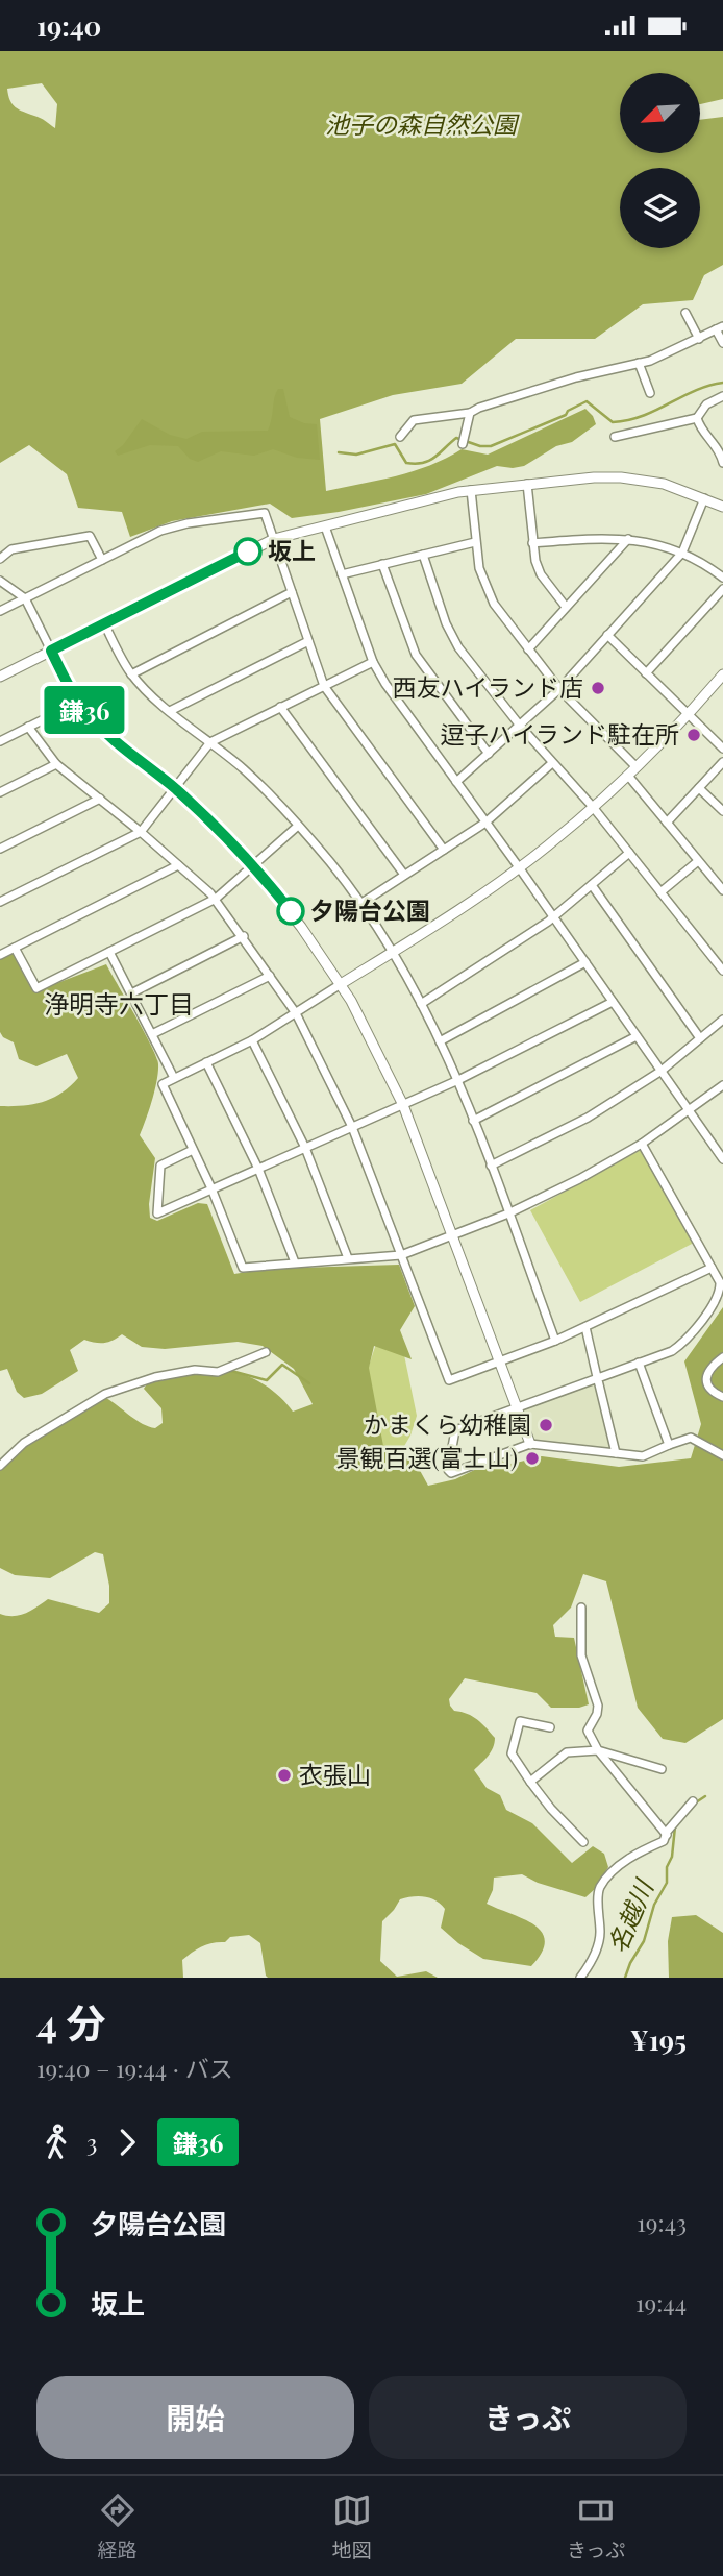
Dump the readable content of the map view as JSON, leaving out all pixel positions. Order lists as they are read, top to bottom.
{
  "districts": ["浄明寺六丁目"],
  "water": ["名越川"],
  "parks": ["池子の森自然公園"],
  "places": [
    "坂上",
    "西友ハイランド店",
    "逗子ハイランド駐在所",
    "夕陽台公園",
    "かまくら幼稚園",
    "景観百選(富士山)",
    "衣張山"
  ],
  "lines": ["bus line 鎌36"],
  "north": "bottom left",
  "page": {
    "status": "19:40",
    "on_map": "鎌36",
    "heading": ["4 分", "19:40 – 19:44 · バス", "¥195"],
    "legs": ["3", "鎌36"],
    "list": [
      {
        "name": "夕陽台公園",
        "value": "19:43"
      },
      {
        "name": "坂上",
        "value": "19:44"
      }
    ],
    "buttons": ["開始", "きっぷ"],
    "tabs": ["経路", "地図", "きっぷ"]
  }
}
